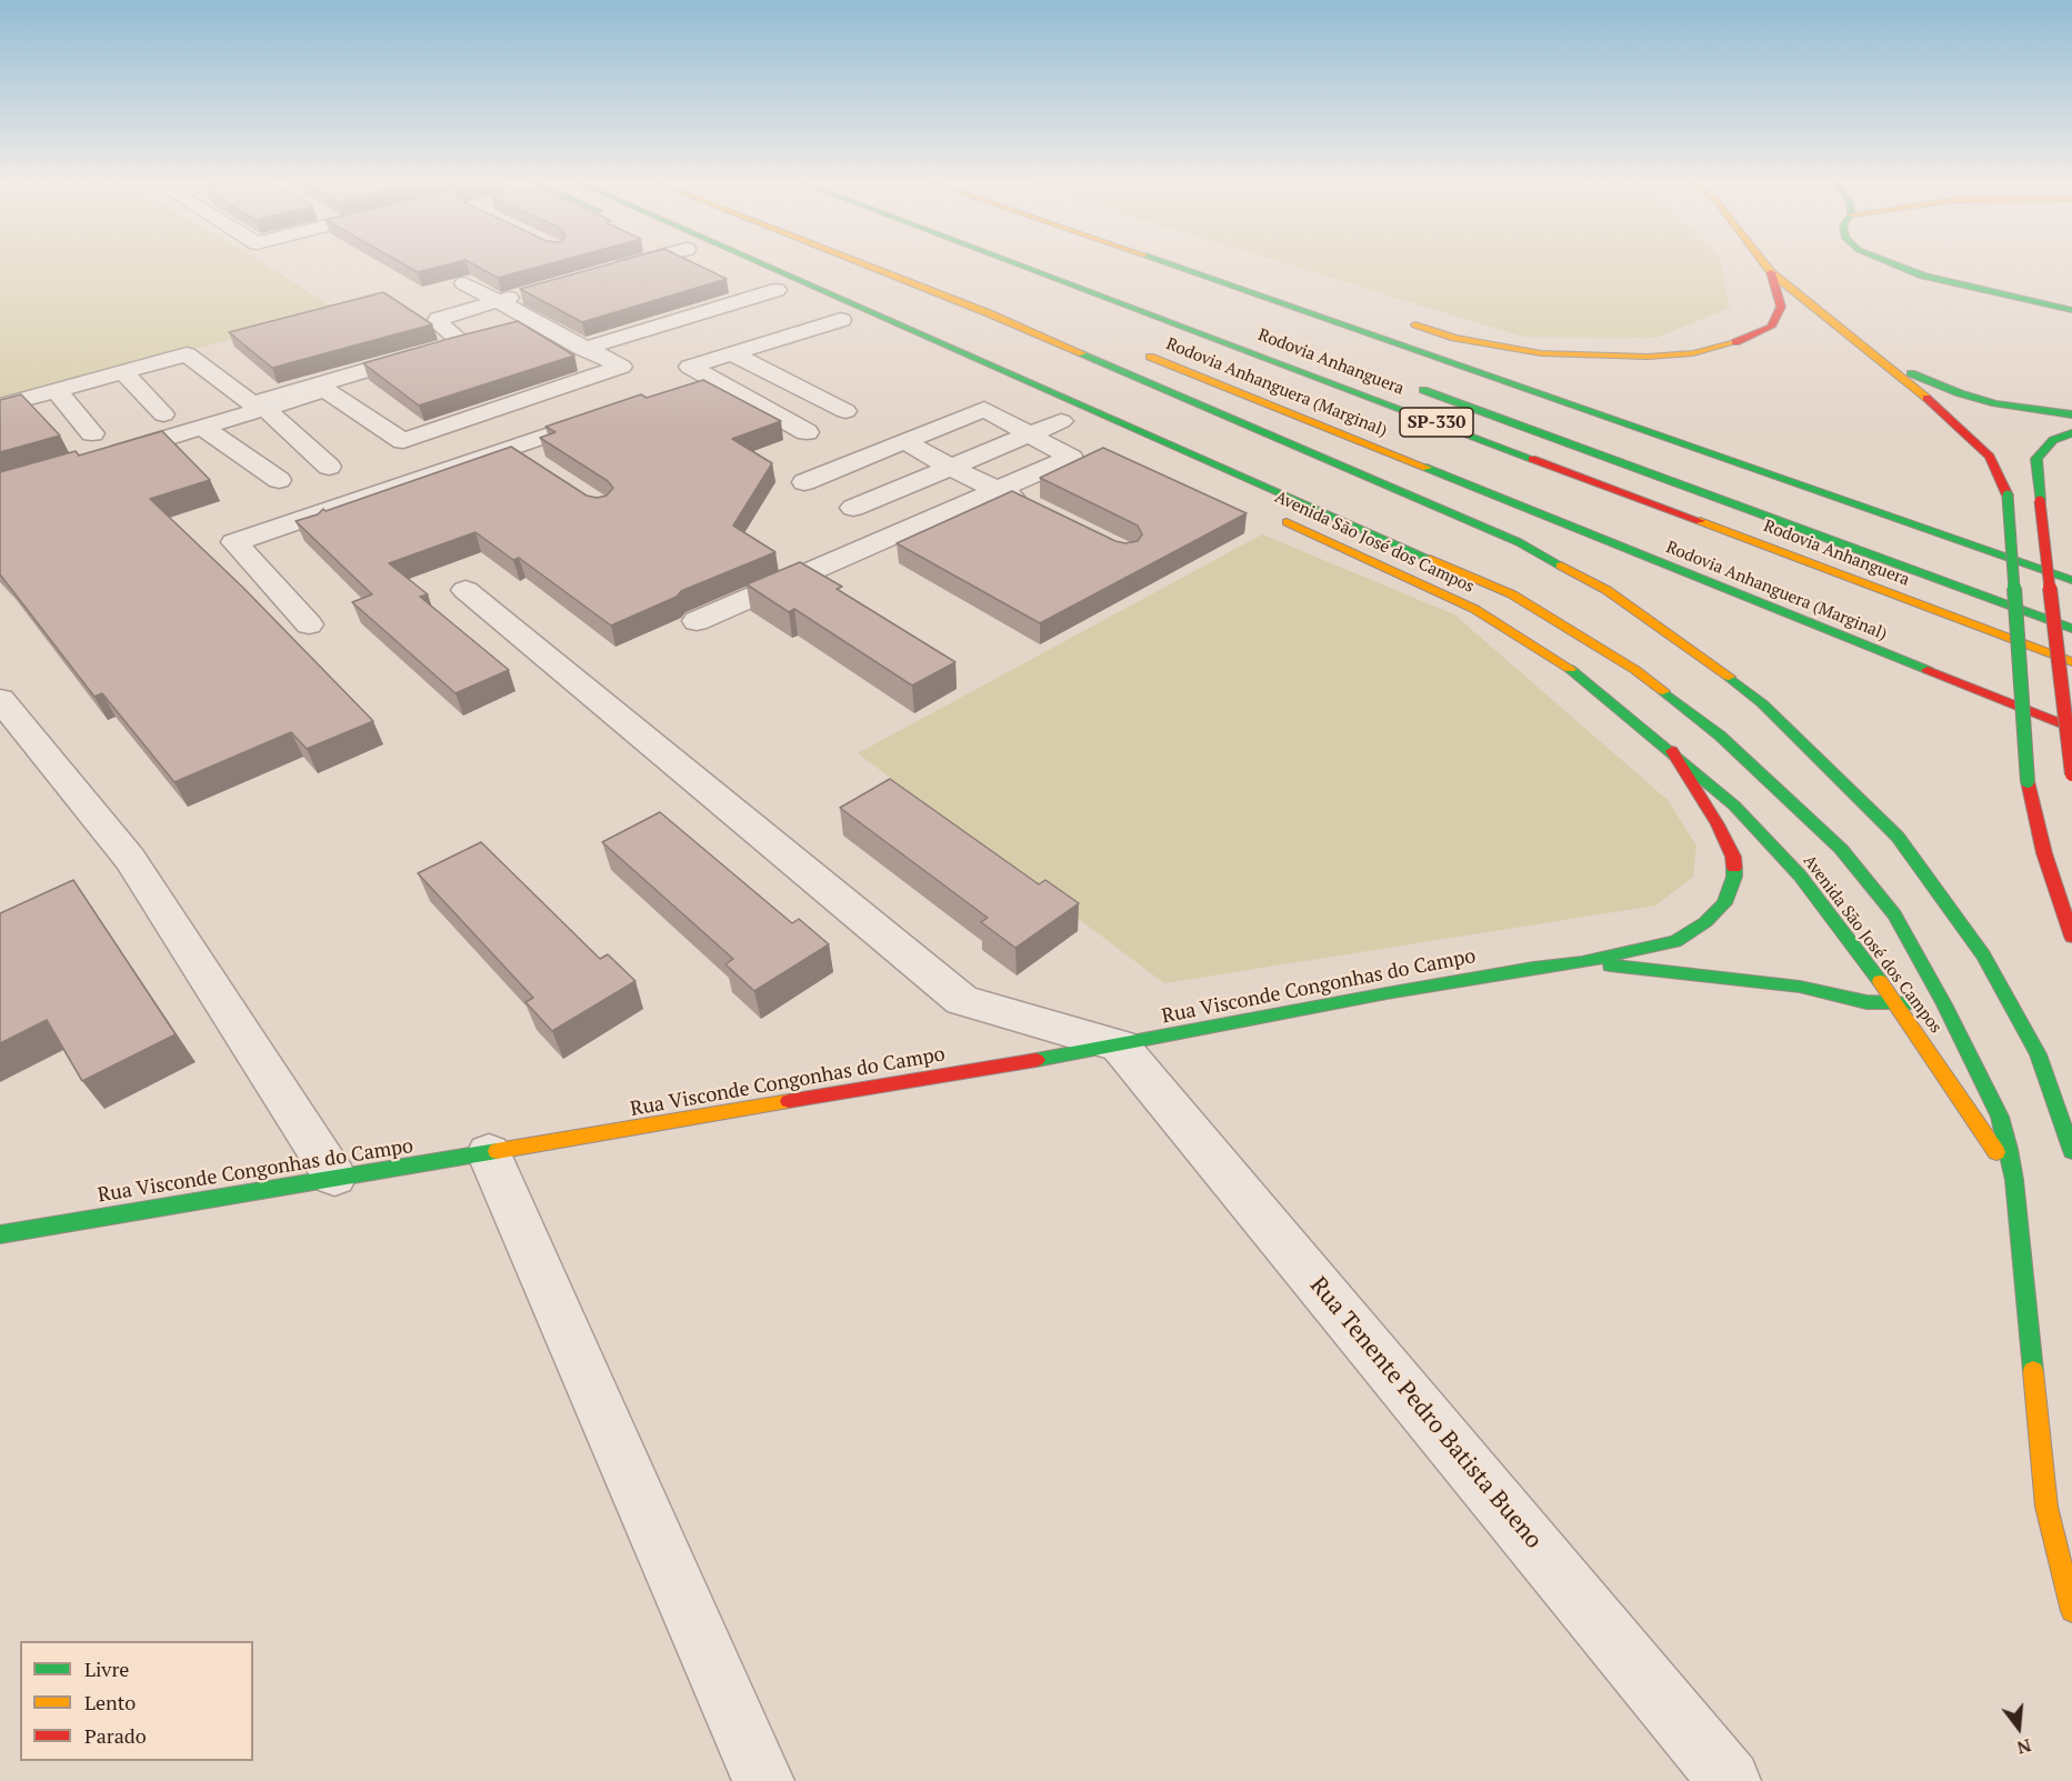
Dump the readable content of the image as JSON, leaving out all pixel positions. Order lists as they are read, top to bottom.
{
  "streets": {
    "main road": [
      "Rodovia Anhanguera",
      "Rodovia Anhanguera (Marginal)",
      "SP-330",
      "Avenida São José dos Campos",
      "Rua Visconde Congonhas do Campo"
    ],
    "street": ["Rua Tenente Pedro Batista Bueno"]
  },
  "crossings": [
    ["Avenida São José dos Campos", "Rua Visconde Congonhas do Campo"],
    ["Rua Visconde Congonhas do Campo", "Rua Tenente Pedro Batista Bueno"]
  ],
  "legend": ["Livre", "Lento", "Parado"],
  "north": "bottom"
}
